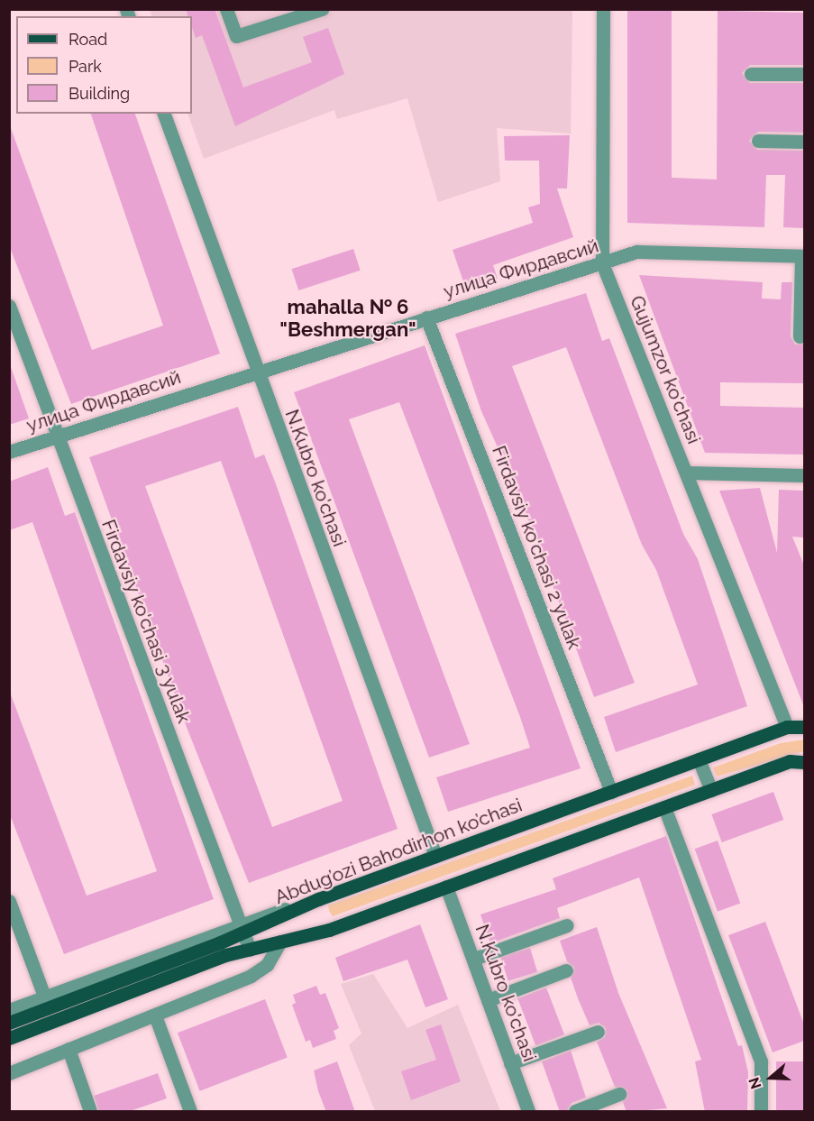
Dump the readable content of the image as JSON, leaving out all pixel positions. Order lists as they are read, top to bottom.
{
  "streets": {
    "main road": ["Abdug’ozi Bahodirhon ko’chasi"],
    "street": [
      "улица Фирдавсий",
      "Gujumzor ko'chasi",
      "N.Kubro ko'chasi",
      "Firdavsiy ko'chasi 2 yulak",
      "Firdavsiy ko'chasi 3 yulak"
    ]
  },
  "crossings": [
    ["улица Фирдавсий", "Gujumzor ko'chasi"],
    ["улица Фирдавсий", "N.Kubro ko'chasi"],
    ["улица Фирдавсий", "Firdavsiy ko'chasi 2 yulak"],
    ["улица Фирдавсий", "Firdavsiy ko'chasi 3 yulak"],
    ["Gujumzor ko'chasi", "Abdug’ozi Bahodirhon ko’chasi"],
    ["N.Kubro ko'chasi", "Abdug’ozi Bahodirhon ko’chasi"],
    ["Firdavsiy ko'chasi 2 yulak", "Abdug’ozi Bahodirhon ko’chasi"],
    ["Firdavsiy ko'chasi 3 yulak", "Abdug’ozi Bahodirhon ko’chasi"]
  ],
  "districts": ["mahalla № 6 \"Beshmergan\""],
  "legend": ["Road", "Park", "Building"],
  "north": "left"
}
